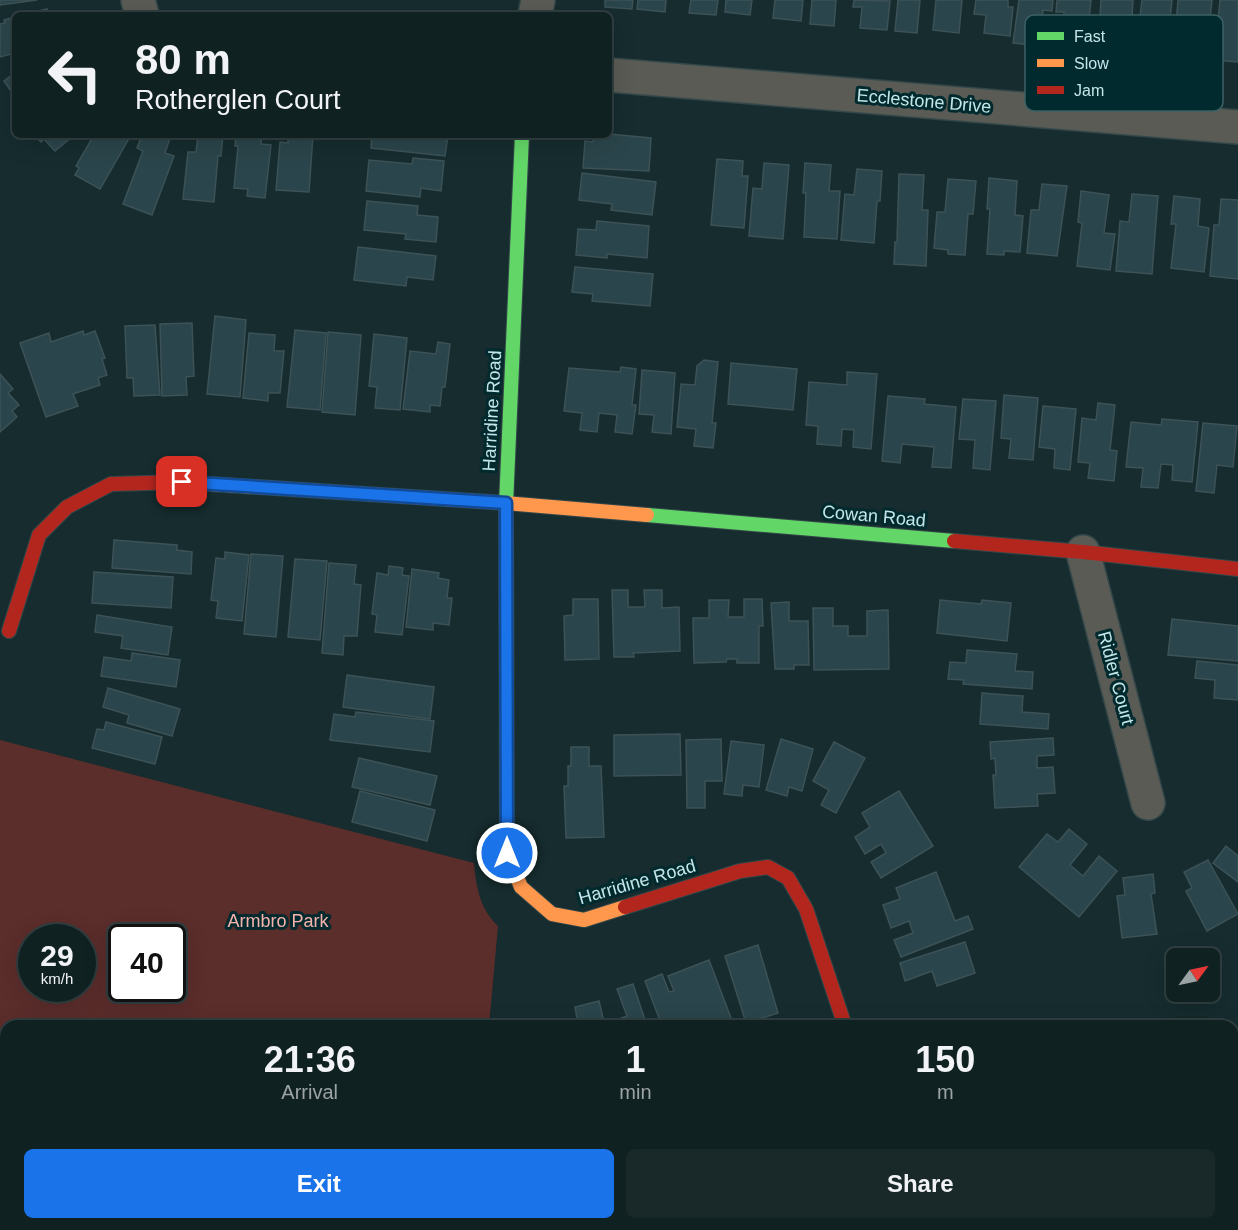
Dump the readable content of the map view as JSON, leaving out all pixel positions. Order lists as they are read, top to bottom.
{
  "streets": {
    "street": [
      "Ecclestone Drive",
      "Harridine Road",
      "Cowan Road",
      "Ridler Court"
    ]
  },
  "crossings": [
    ["Harridine Road", "Cowan Road"],
    ["Cowan Road", "Ridler Court"]
  ],
  "parks": ["Armbro Park"],
  "legend": ["Fast", "Slow", "Jam"],
  "north": "top right",
  "page": {
    "turn": ["80 m", "Rotherglen Court"],
    "speed": "29 km/h",
    "limit": "40",
    "eta": [
      "21:36",
      "Arrival",
      "1",
      "min",
      "150",
      "m"
    ],
    "buttons": ["Exit", "Share"]
  }
}
